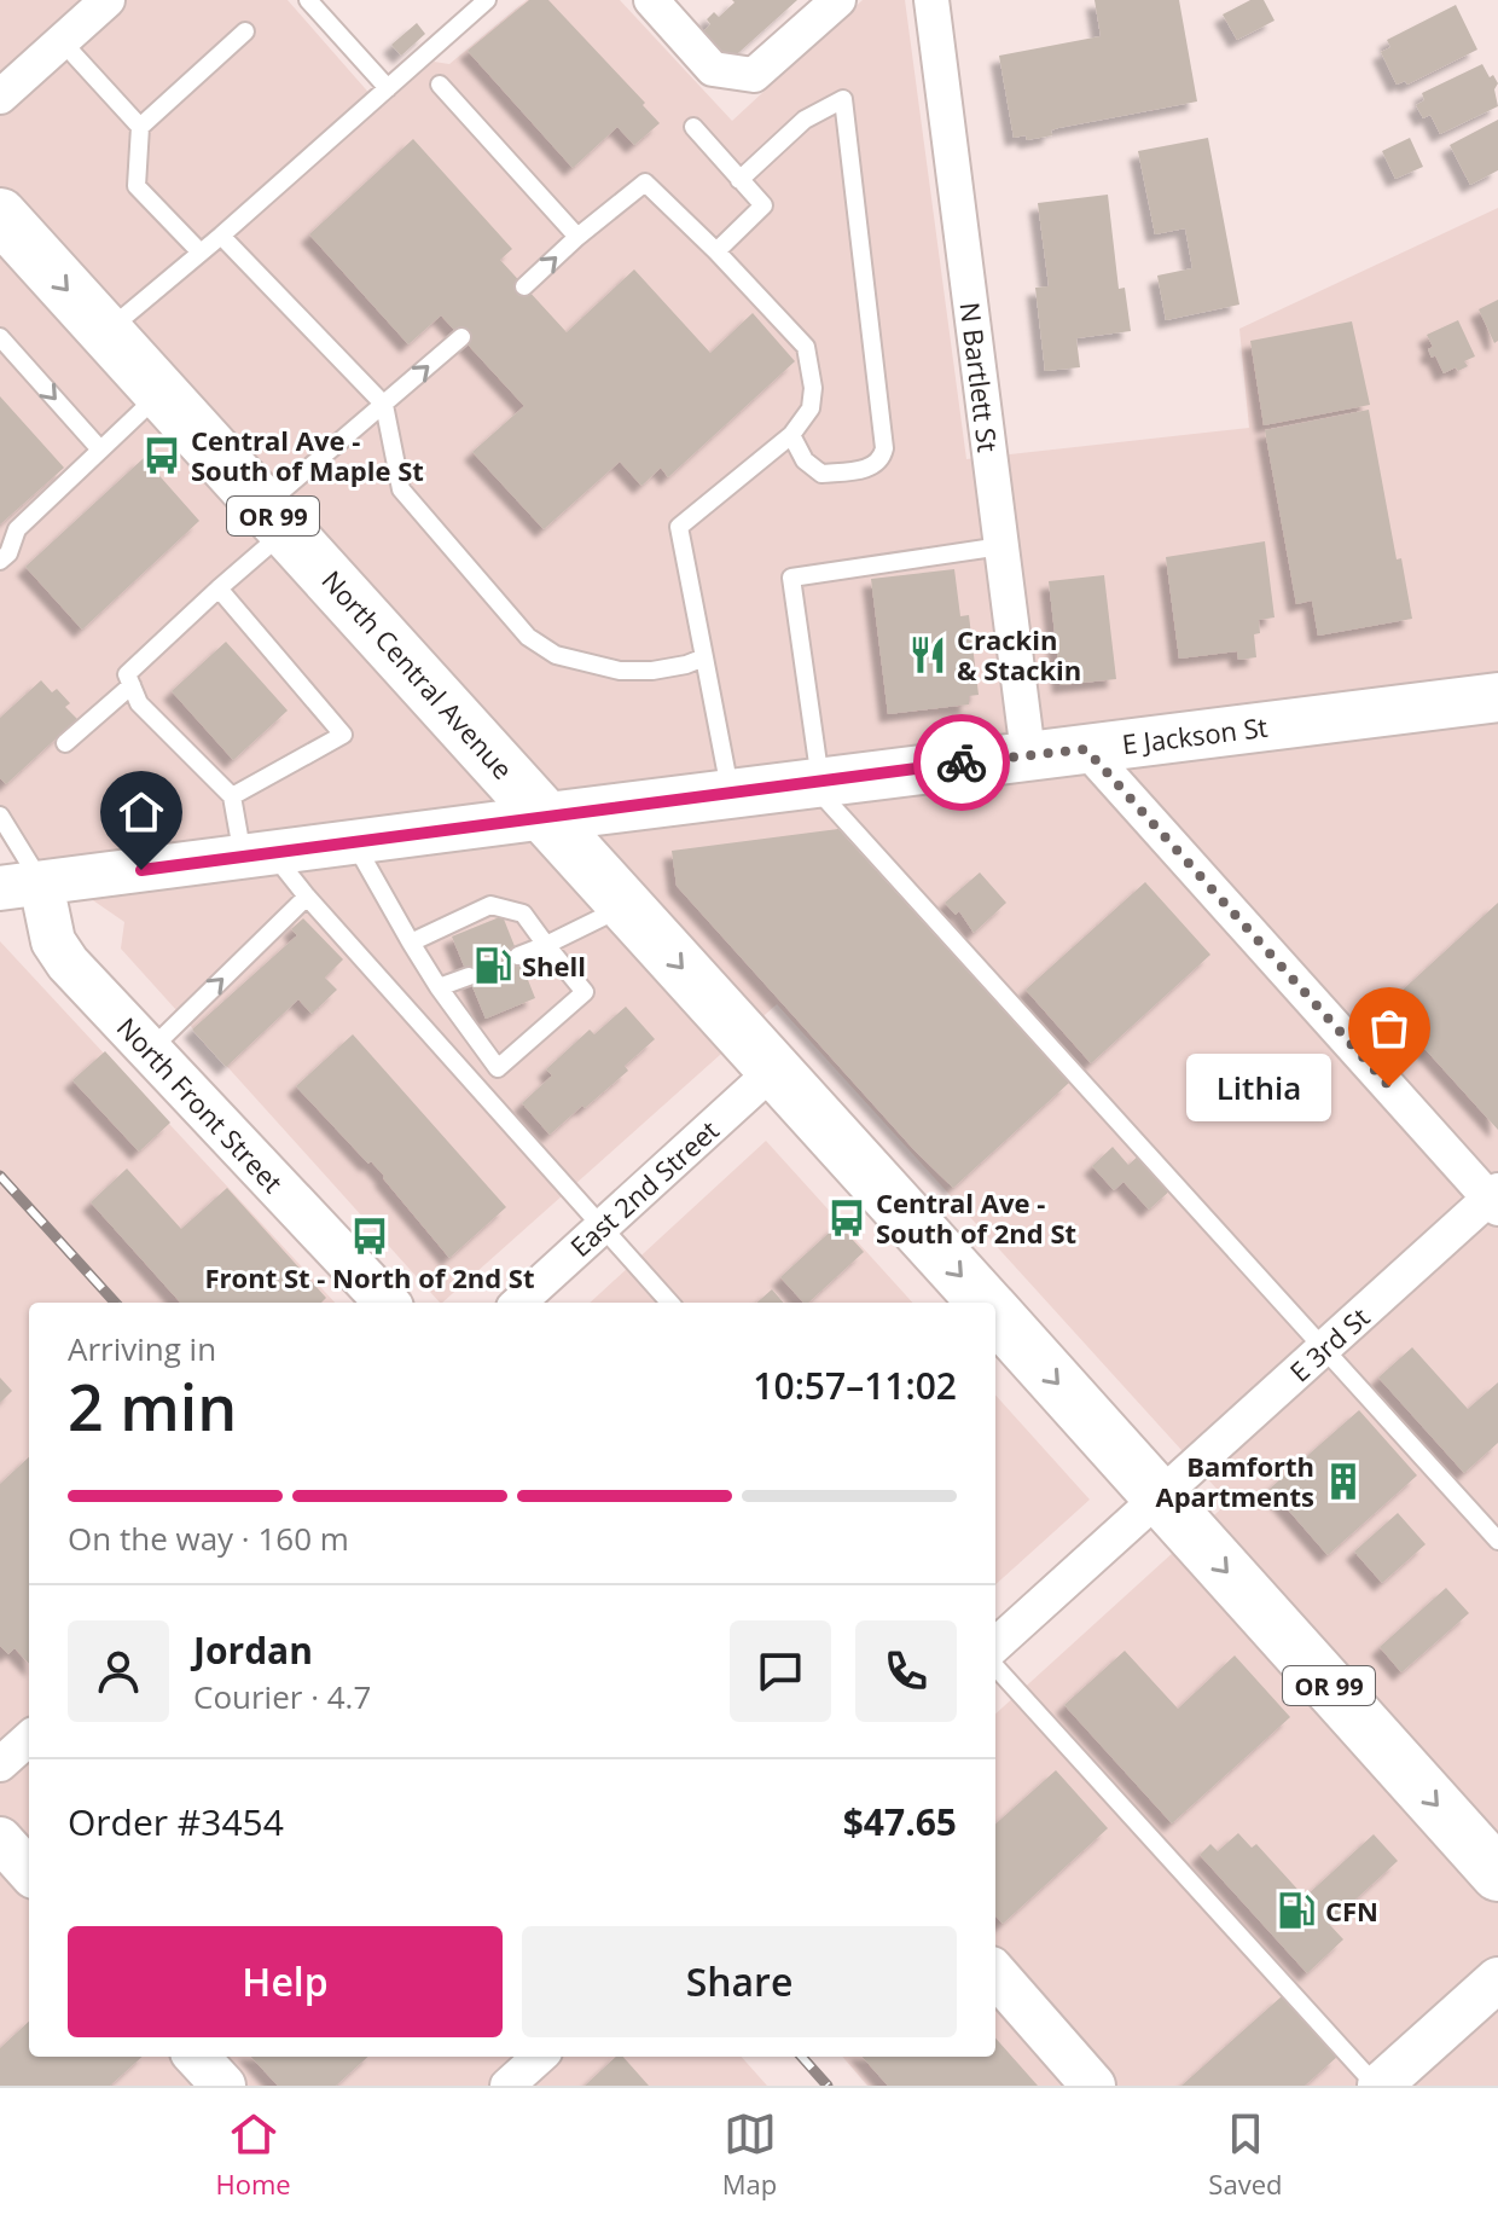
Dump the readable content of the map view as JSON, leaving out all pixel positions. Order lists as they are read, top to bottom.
{
  "streets": {
    "main road": ["OR 99", "North Central Avenue", "E Jackson St"],
    "street": [
      "N Bartlett St",
      "North Front Street",
      "East 2nd Street",
      "E 3rd St"
    ]
  },
  "crossings": [
    ["N Bartlett St", "E Jackson St"],
    ["North Central Avenue", "E Jackson St"],
    ["North Central Avenue", "East 2nd Street"],
    ["North Central Avenue", "E 3rd St"]
  ],
  "one_way": ["North Central Avenue"],
  "places": {
    "bus stop": ["Central Ave - South of Maple St", "Central Ave - South of 2nd St", "Front St - North of 2nd St"],
    "restaurant": ["Crackin & Stackin"],
    "fuel station": ["Shell", "CFN"],
    "other": ["Lithia"],
    "building": ["Bamforth Apartments"]
  },
  "page": {
    "bubble": "Lithia",
    "heading": ["2 min", "Arriving in", "10:57–11:02"],
    "panel": [
      "Jordan",
      "Courier · 4.7",
      "Order #3454",
      "$47.65"
    ],
    "bar": "On the way · 160 m",
    "buttons": ["Help", "Share"],
    "tabs": ["Home", "Map", "Saved"]
  }
}
